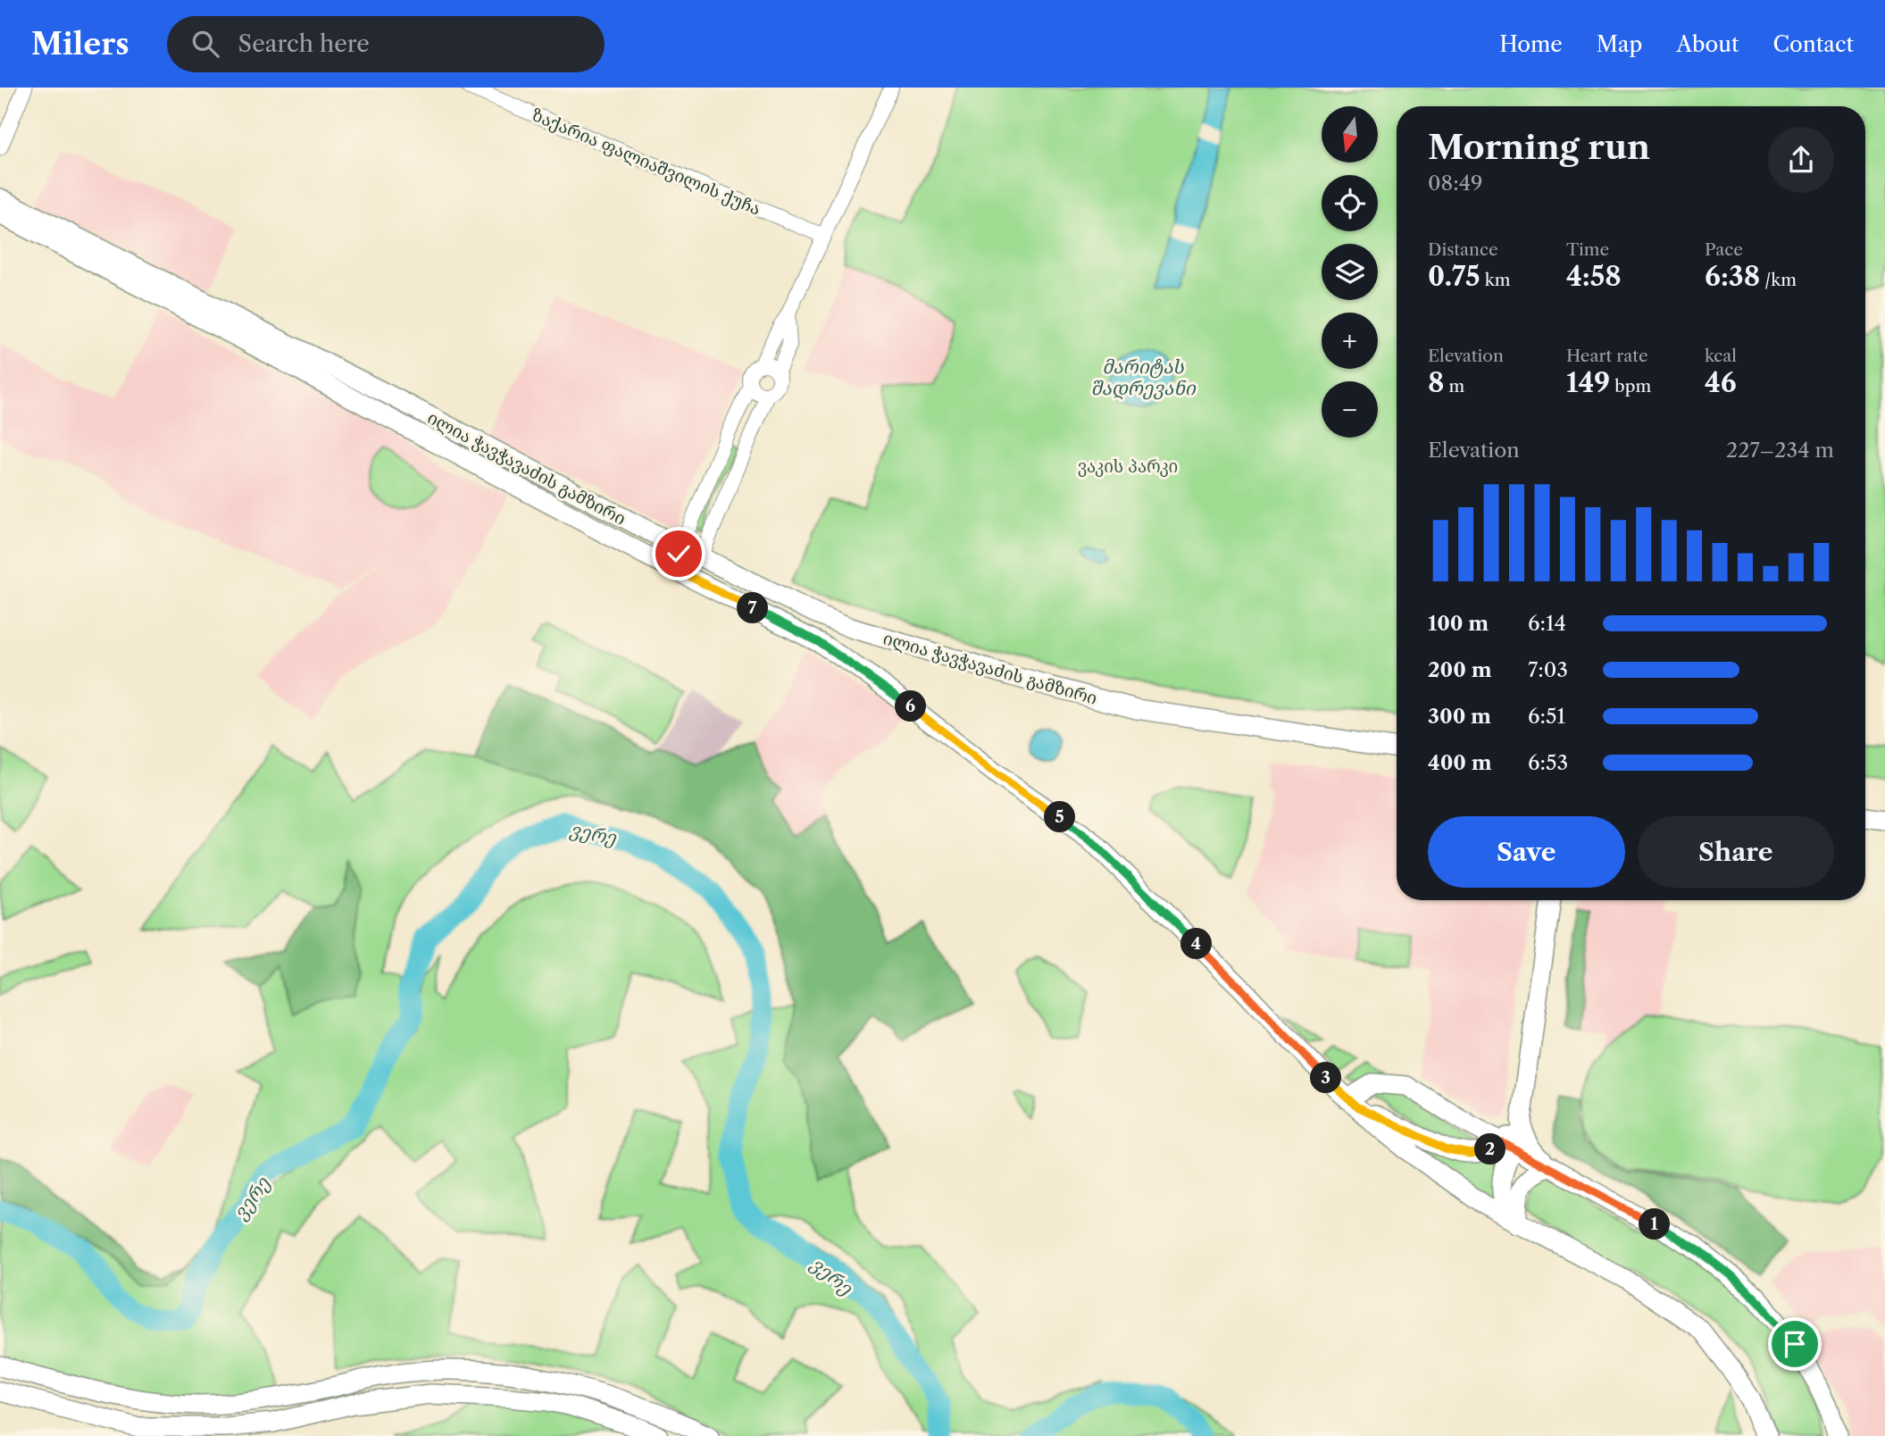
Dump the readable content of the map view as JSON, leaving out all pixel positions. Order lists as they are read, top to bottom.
{
  "streets": {
    "main road": ["ილია ჭავჭავაძის გამზირი"],
    "street": ["ზაქარია ფალიაშვილის ქუჩა"]
  },
  "water": ["მარიტას შადრევანი", "ვერე"],
  "parks": ["ვაკის პარკი"],
  "north": "bottom",
  "page": {
    "header": "Milers",
    "search": "Search here",
    "nav": [
      "Home",
      "Map",
      "About",
      "Contact"
    ],
    "map_buttons": ["+", "−"],
    "heading": ["Morning run", "08:49"],
    "stats": [
      ["Distance", "0.75 km"],
      ["Time", "4:58"],
      ["Pace", "6:38 /km"],
      ["Elevation", "8 m"],
      ["Heart rate", "149 bpm"],
      ["kcal", "46"]
    ],
    "chart": ["Elevation", "227–234 m"],
    "pins": [
      "7",
      "6",
      "5",
      "4",
      "3",
      "2",
      "1"
    ],
    "list": [
      {
        "name": "100 m",
        "note": "6:14"
      },
      {
        "name": "200 m",
        "note": "7:03"
      },
      {
        "name": "300 m",
        "note": "6:51"
      },
      {
        "name": "400 m",
        "note": "6:53"
      }
    ],
    "buttons": ["Save", "Share"]
  }
}
